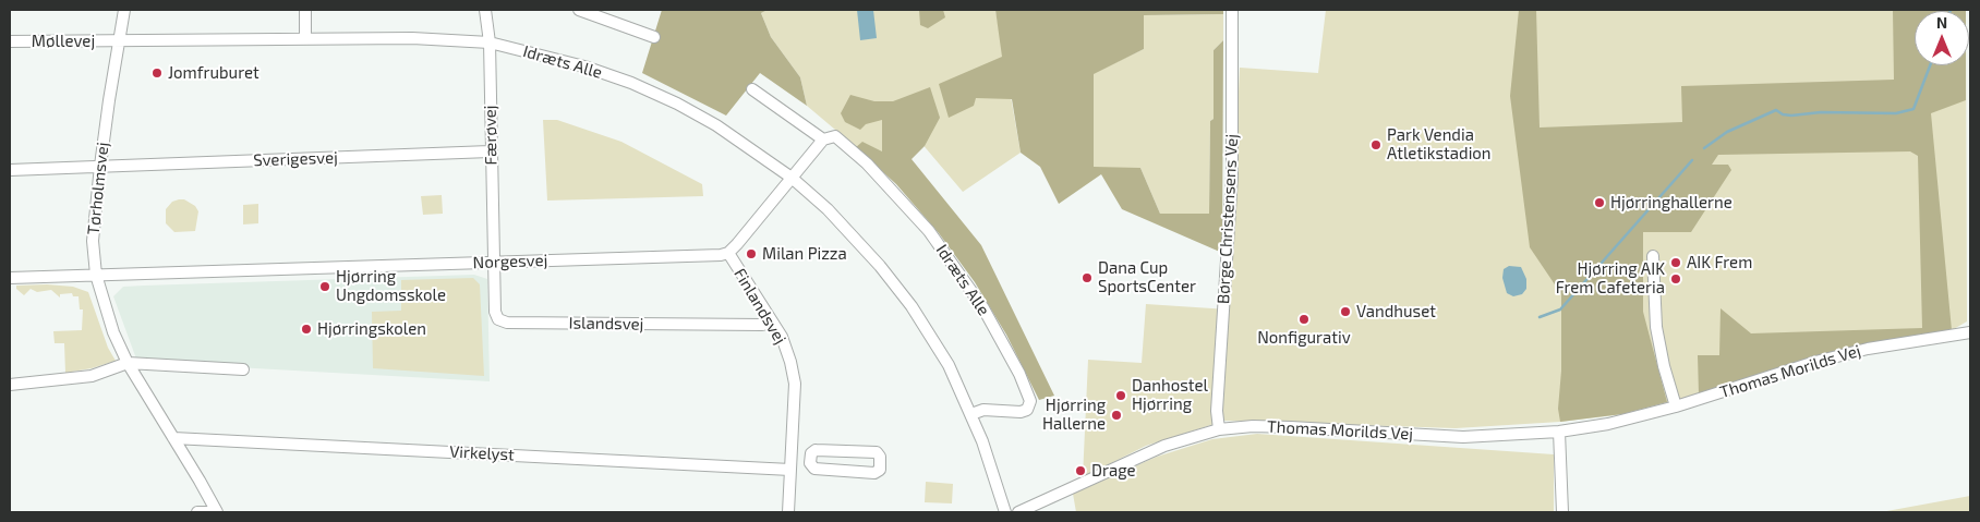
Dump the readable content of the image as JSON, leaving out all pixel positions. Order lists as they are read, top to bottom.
{
  "streets": {
    "street": [
      "Møllevej",
      "Idræts Alle",
      "Færøvej",
      "Sverigesvej",
      "Tørholmsvej",
      "Børge Christensens Vej",
      "Norgesvej",
      "Finlandsvej",
      "Islandsvej",
      "Thomas Morilds Vej",
      "Virkelyst"
    ]
  },
  "crossings": [
    ["Møllevej", "Idræts Alle"],
    ["Møllevej", "Tørholmsvej"],
    ["Idræts Alle", "Færøvej"],
    ["Idræts Alle", "Tørholmsvej"],
    ["Færøvej", "Sverigesvej"],
    ["Færøvej", "Norgesvej"],
    ["Færøvej", "Islandsvej"],
    ["Sverigesvej", "Tørholmsvej"],
    ["Tørholmsvej", "Norgesvej"],
    ["Tørholmsvej", "Virkelyst"],
    ["Børge Christensens Vej", "Thomas Morilds Vej"],
    ["Norgesvej", "Finlandsvej"],
    ["Norgesvej", "Islandsvej"],
    ["Finlandsvej", "Islandsvej"],
    ["Finlandsvej", "Virkelyst"]
  ],
  "places": [
    "Jomfruburet",
    "Park Vendia Atletikstadion",
    "Hjørringhallerne",
    "Milan Pizza",
    "AIK Frem",
    "Dana Cup SportsCenter",
    "Hjørring AIK Frem Cafeteria",
    "Hjørring Ungdomsskole",
    "Vandhuset",
    "Nonfigurativ",
    "Hjørringskolen",
    "Danhostel Hjørring",
    "Hjørring Hallerne",
    "Drage"
  ],
  "north": "top"
}
